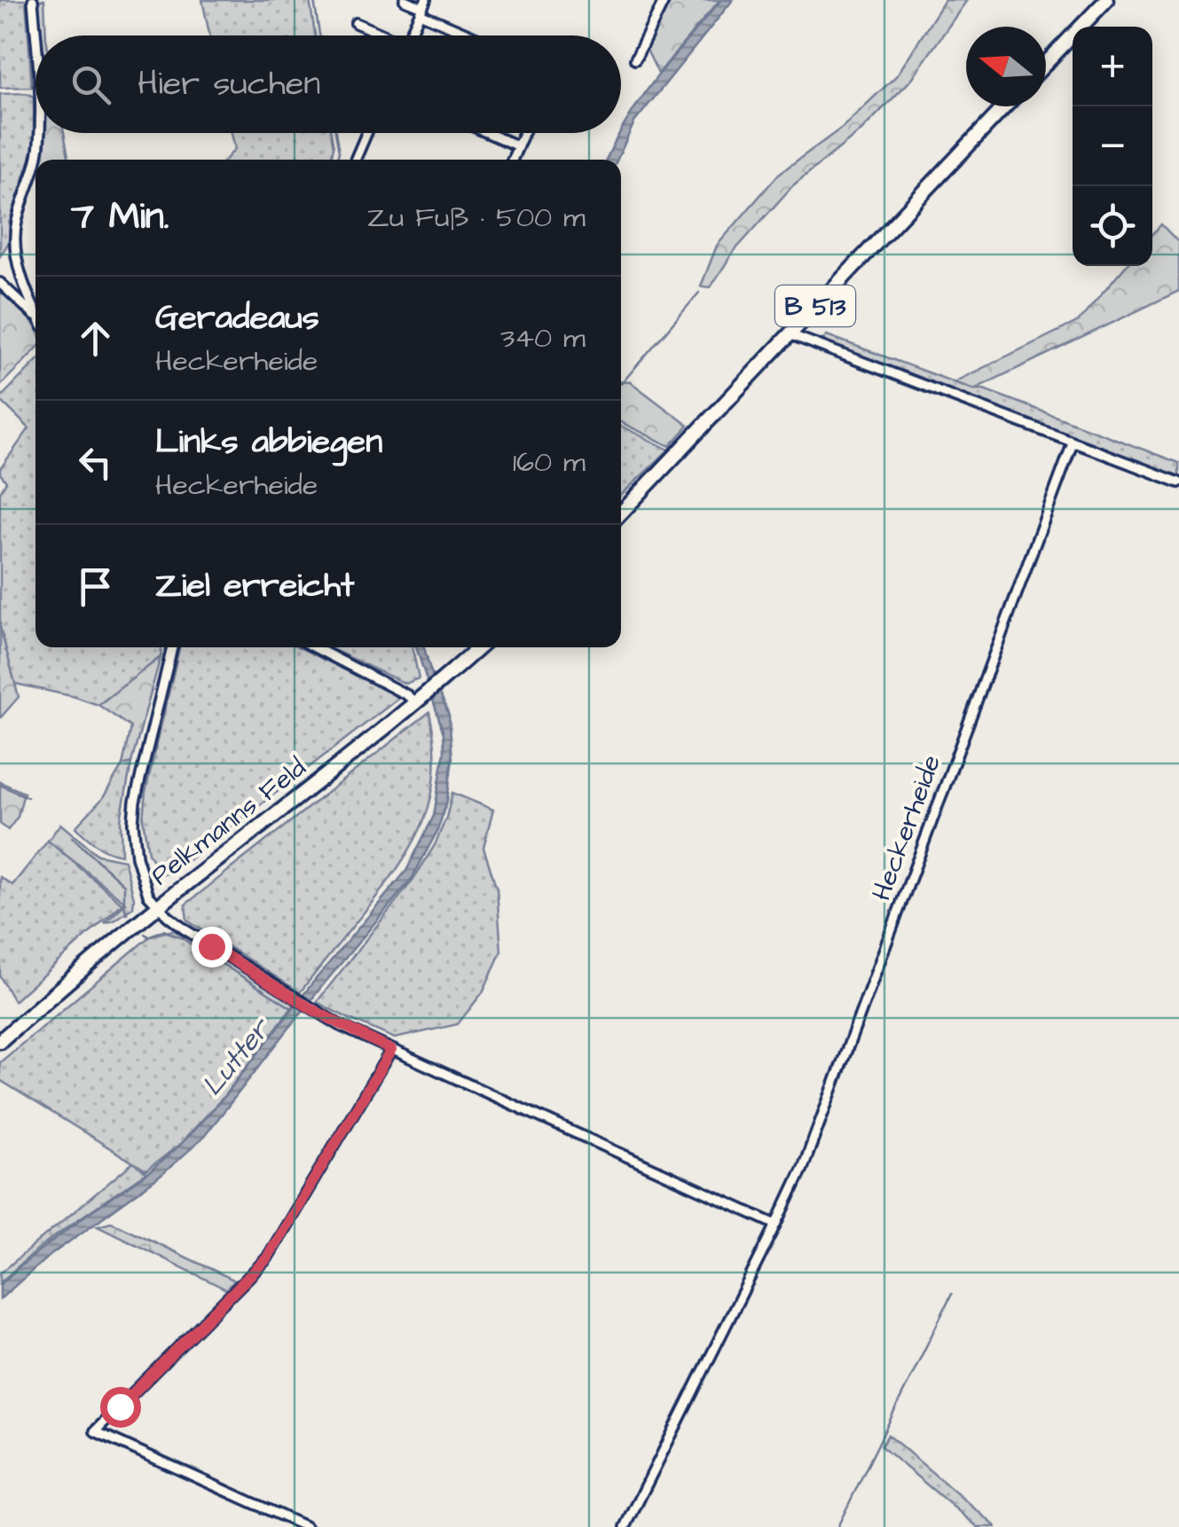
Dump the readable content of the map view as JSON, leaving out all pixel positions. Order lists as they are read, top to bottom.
{
  "streets": {
    "main road": ["B 513", "Pelkmanns Feld"],
    "street": ["Heckerheide"]
  },
  "water": ["Lutter"],
  "north": "left",
  "page": {
    "map_buttons": ["+", "−"],
    "search": "Hier suchen",
    "heading": ["7 Min.", "Zu Fuß · 500 m"],
    "list": [
      ["Geradeaus", "Heckerheide", "340 m"],
      ["Links abbiegen", "Heckerheide", "160 m"],
      "Ziel erreicht"
    ]
  }
}
